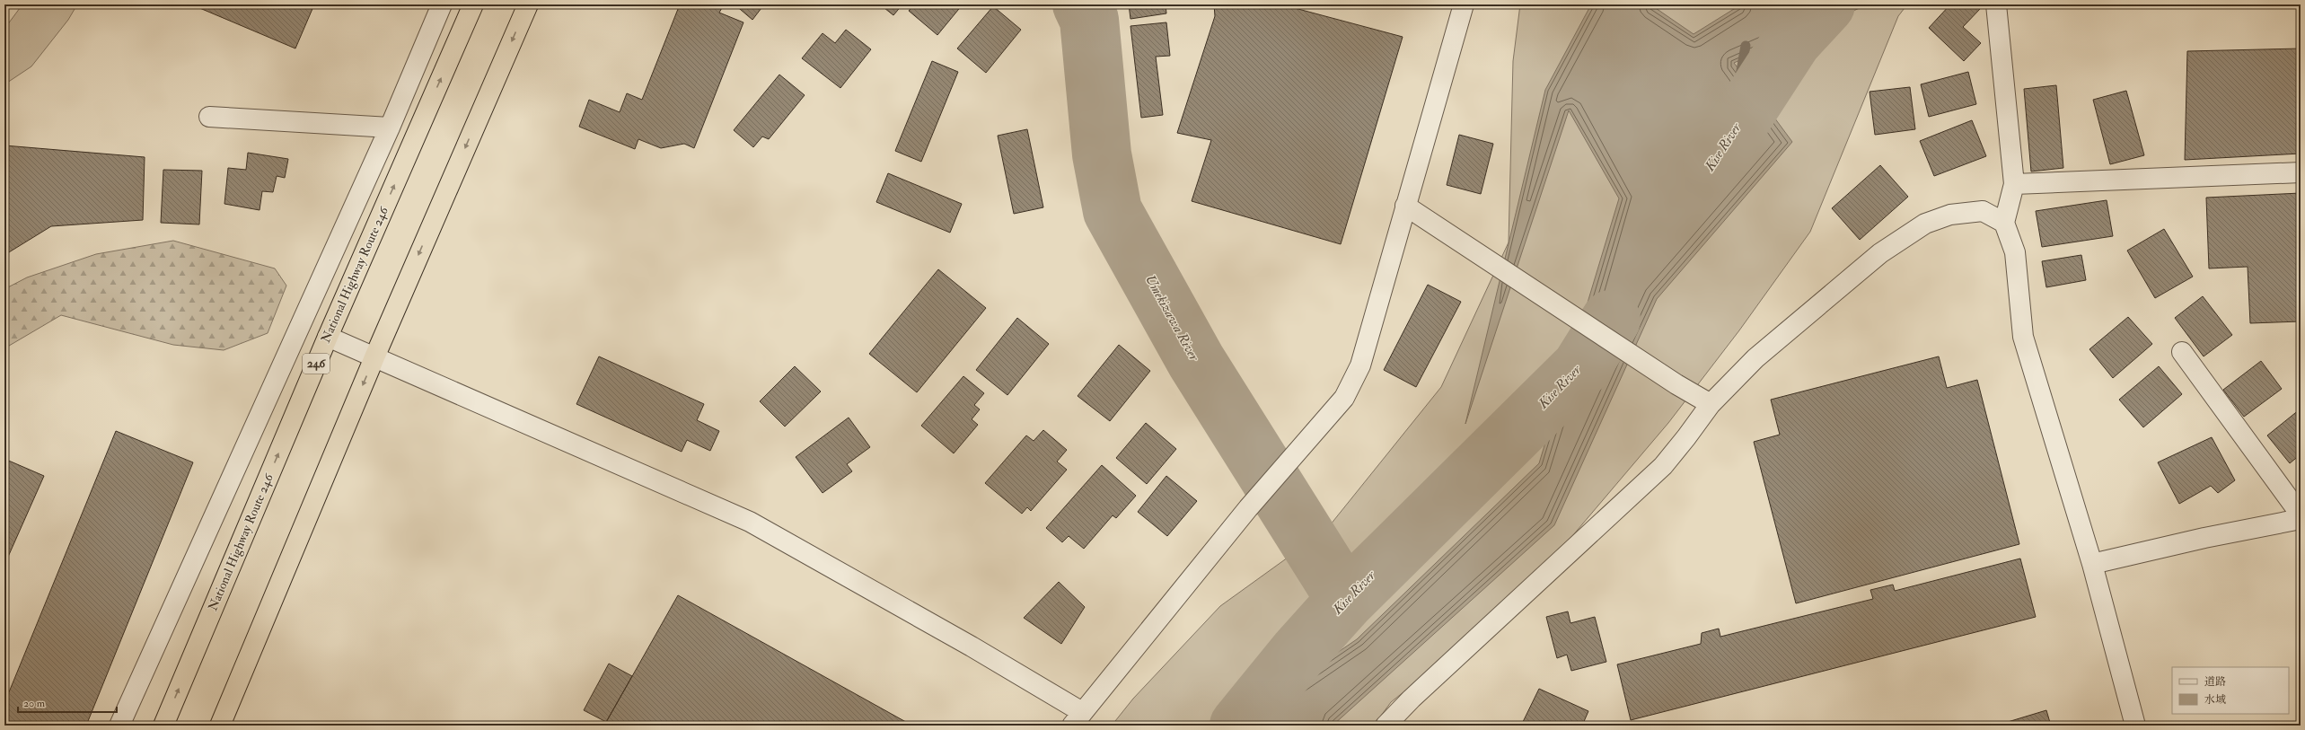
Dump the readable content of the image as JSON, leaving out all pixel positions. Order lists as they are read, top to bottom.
{
  "streets": {
    "highway": ["National Highway Route 246", "246"]
  },
  "water": ["Kise River", "Umekizawa River"],
  "legend": ["道路", "水域"],
  "scale_bar": "20 m"
}
